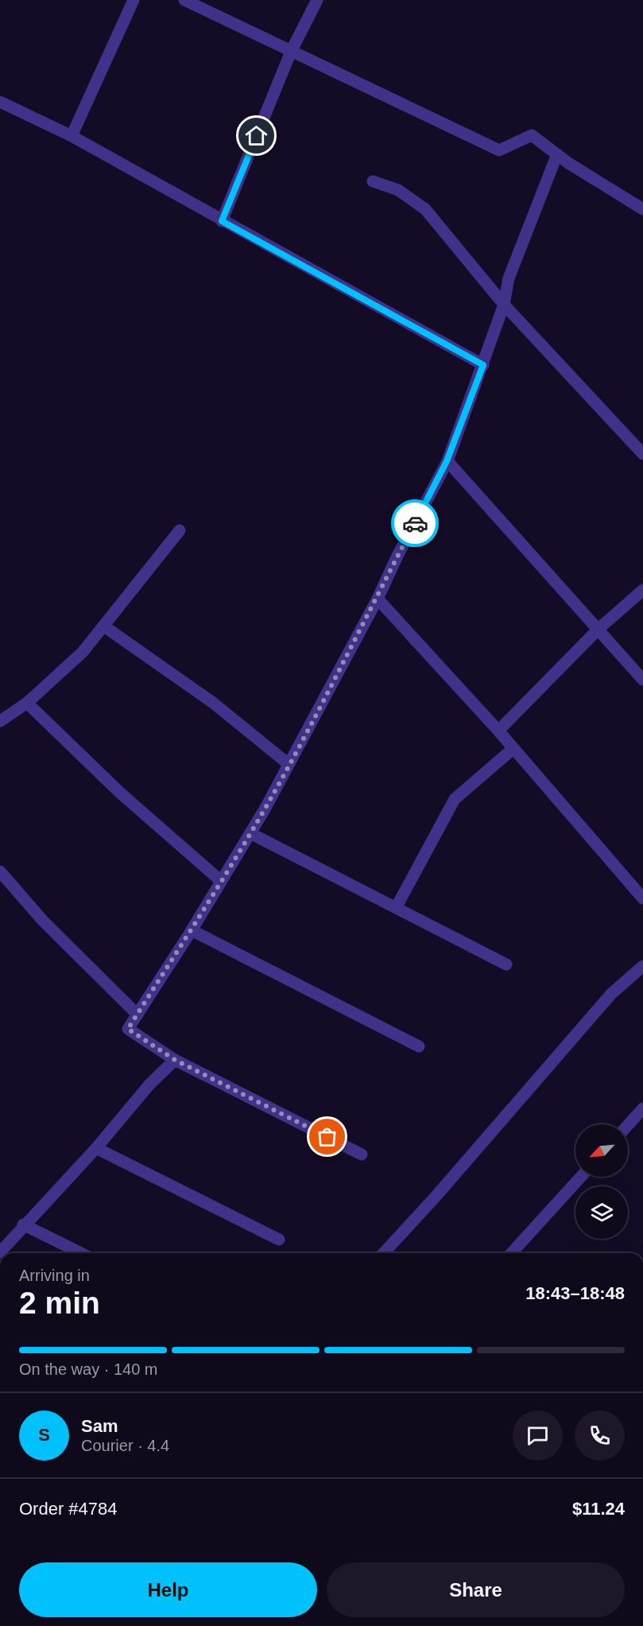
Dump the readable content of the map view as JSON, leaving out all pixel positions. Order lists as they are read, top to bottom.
{
  "north": "bottom left",
  "page": {
    "heading": ["2 min", "Arriving in", "18:43–18:48"],
    "panel": [
      "Sam",
      "Courier · 4.4",
      "Order #4784",
      "$11.24"
    ],
    "bar": "On the way · 140 m",
    "round": "S",
    "buttons": ["Help", "Share"]
  }
}
